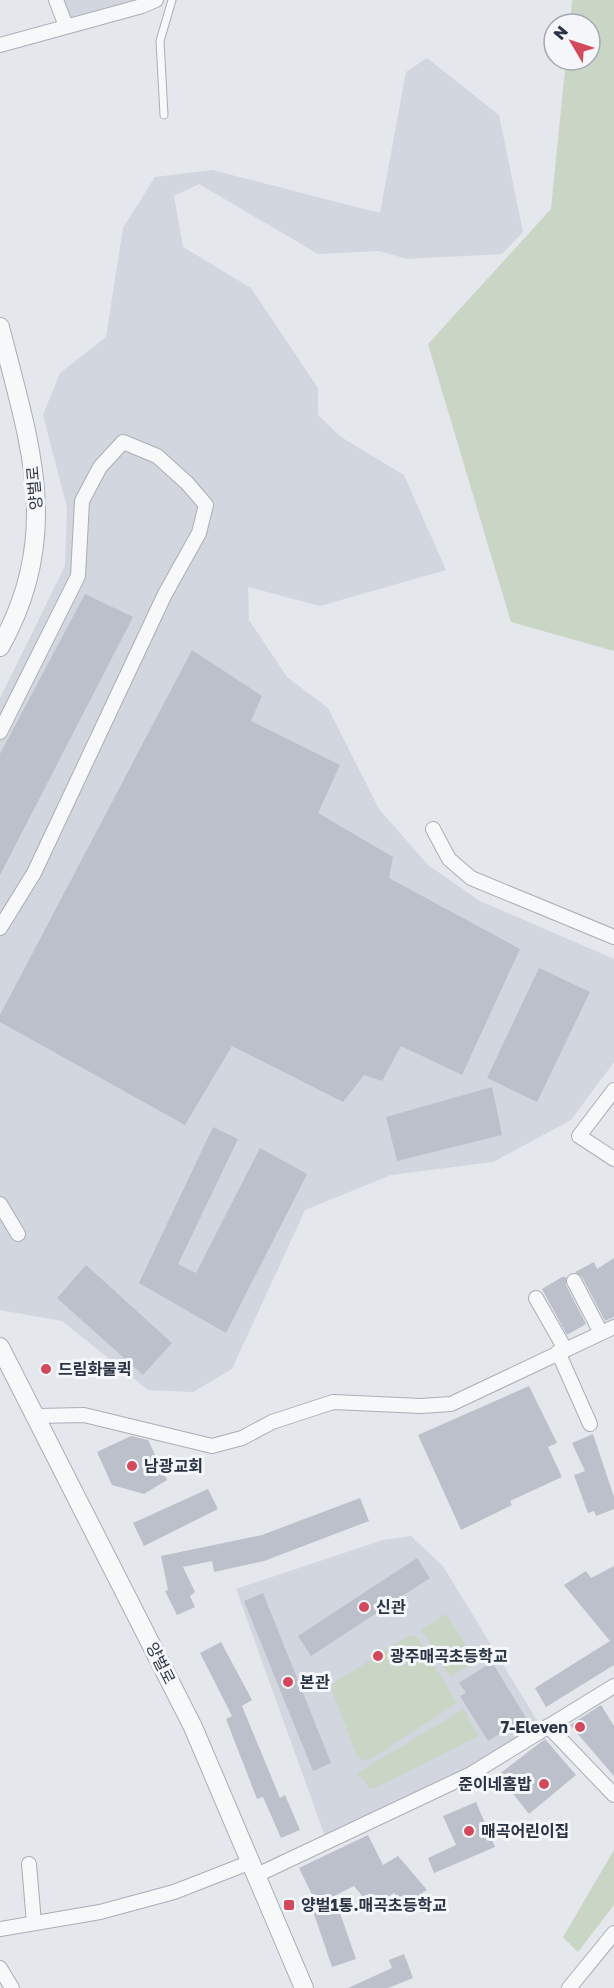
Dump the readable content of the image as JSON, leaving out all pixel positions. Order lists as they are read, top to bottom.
{
  "streets": {
    "street": ["양벌로"]
  },
  "places": {
    "other": [
      "드림화물퀵",
      "남광교회",
      "신관",
      "광주매곡초등학교",
      "본관",
      "7-Eleven",
      "준이네홈밥",
      "매곡어린이집"
    ],
    "transit": ["양벌1통.매곡초등학교"]
  },
  "north": "top left"
}
